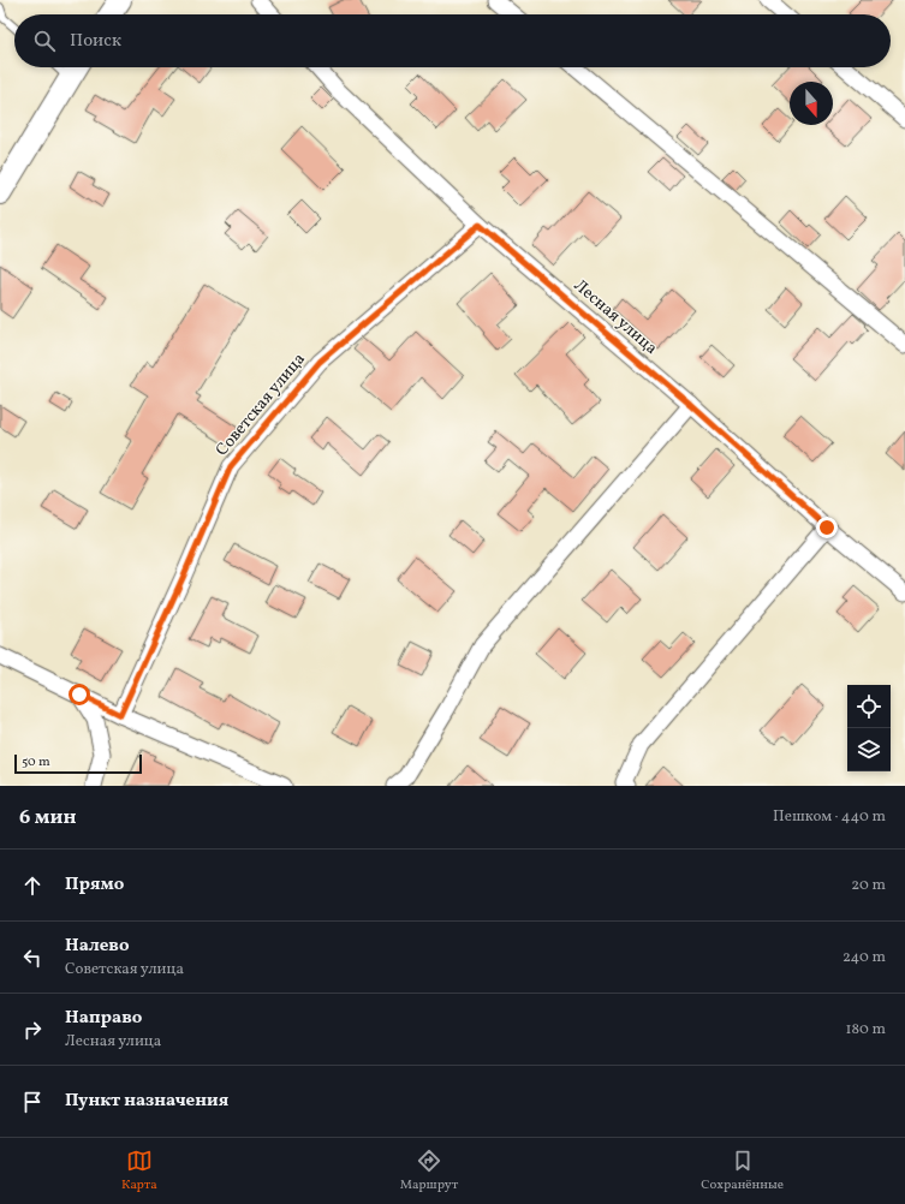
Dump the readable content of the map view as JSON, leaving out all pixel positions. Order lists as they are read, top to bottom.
{
  "streets": {
    "street": ["Лесная улица", "Советская улица"]
  },
  "crossings": [
    ["Лесная улица", "Советская улица"]
  ],
  "scale_bar": "50 m",
  "north": "bottom",
  "page": {
    "search": "Поиск",
    "scale": "50 m",
    "heading": ["6 мин", "Пешком · 440 m"],
    "list": [
      ["Прямо", "20 m"],
      ["Налево", "Советская улица", "240 m"],
      ["Направо", "Лесная улица", "180 m"],
      "Пункт назначения"
    ],
    "nav": ["Карта", "Маршрут", "Сохранённые"]
  }
}
